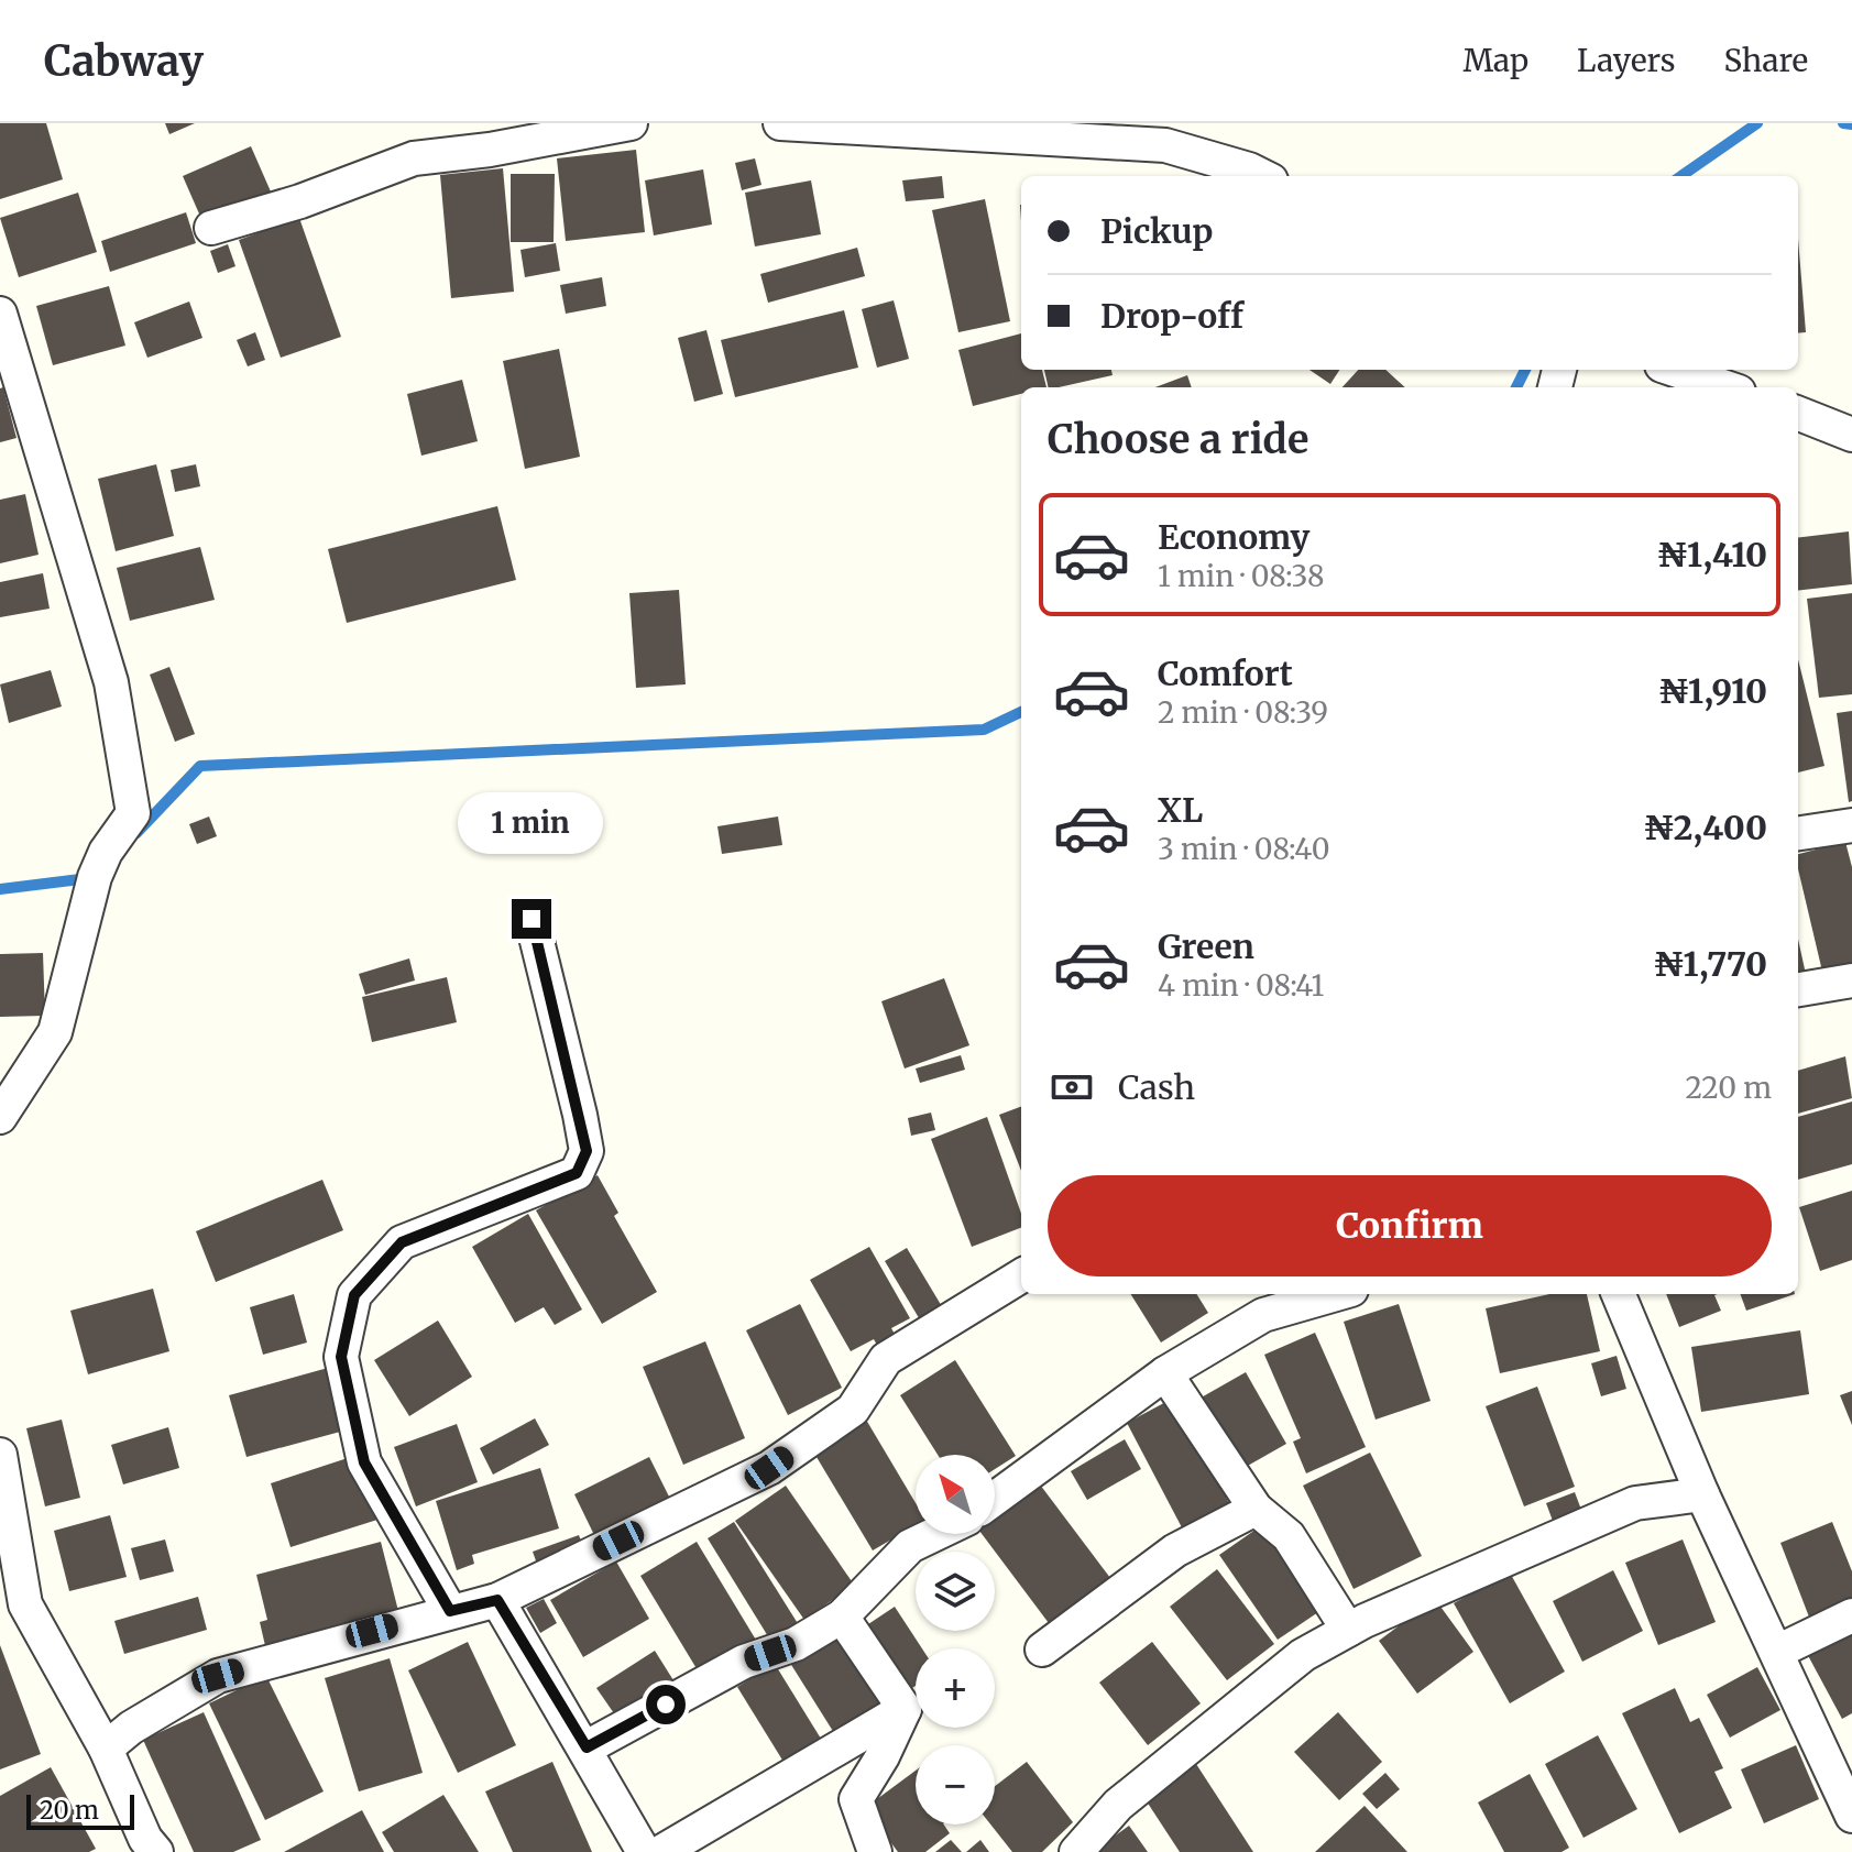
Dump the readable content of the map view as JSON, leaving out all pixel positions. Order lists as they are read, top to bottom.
{
  "scale_bar": "20 m",
  "north": "top left",
  "page": {
    "header": "Cabway",
    "nav": ["Map", "Layers", "Share"],
    "banner": ["Pickup", "Drop-off"],
    "heading": "Choose a ride",
    "list": [
      {
        "name": "Economy",
        "note": "1 min · 08:38",
        "value": "₦1,410"
      },
      {
        "name": "Comfort",
        "note": "2 min · 08:39",
        "value": "₦1,910"
      },
      {
        "name": "XL",
        "note": "3 min · 08:40",
        "value": "₦2,400"
      },
      {
        "name": "Green",
        "note": "4 min · 08:41",
        "value": "₦1,770"
      }
    ],
    "bubble": "1 min",
    "pay": ["Cash", "220 m"],
    "buttons": "Confirm",
    "map_buttons": ["+", "−"],
    "scale": "20 m"
  }
}
